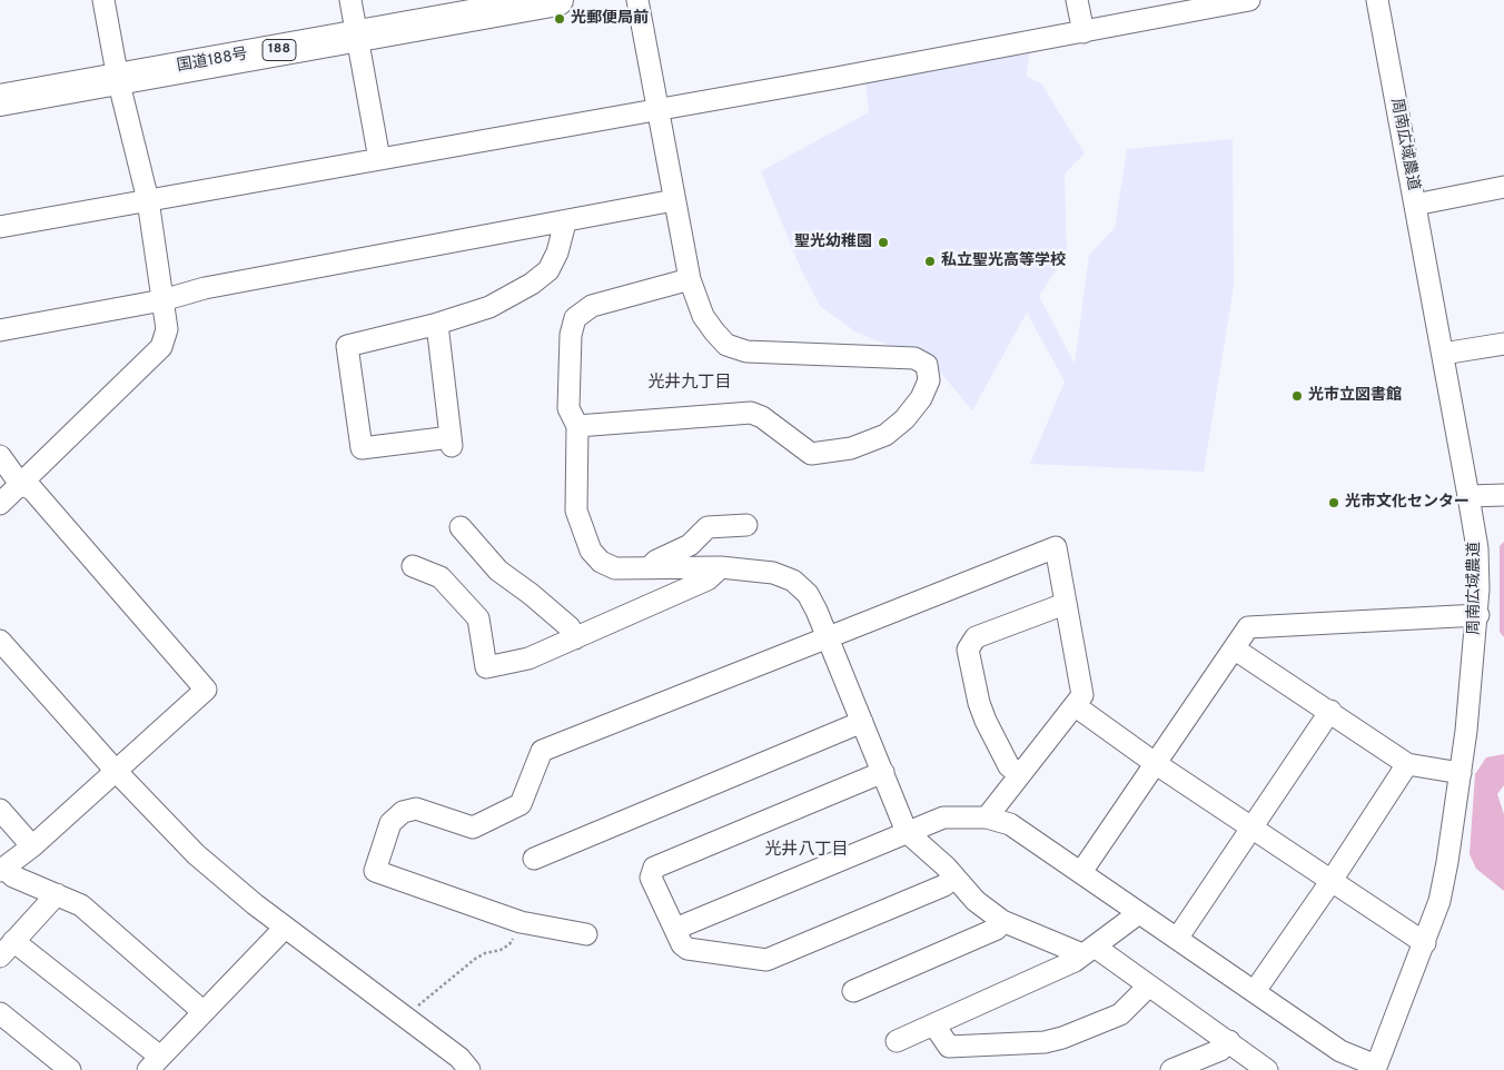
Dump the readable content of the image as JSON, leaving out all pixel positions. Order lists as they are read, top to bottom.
{
  "streets": {
    "highway": ["188", "国道188号"],
    "street": ["周南広域農道"]
  },
  "districts": ["光井九丁目", "光井八丁目"],
  "places": [
    "光郵便局前",
    "聖光幼稚園",
    "私立聖光高等学校",
    "光市立図書館",
    "光市文化センター"
  ]
}
